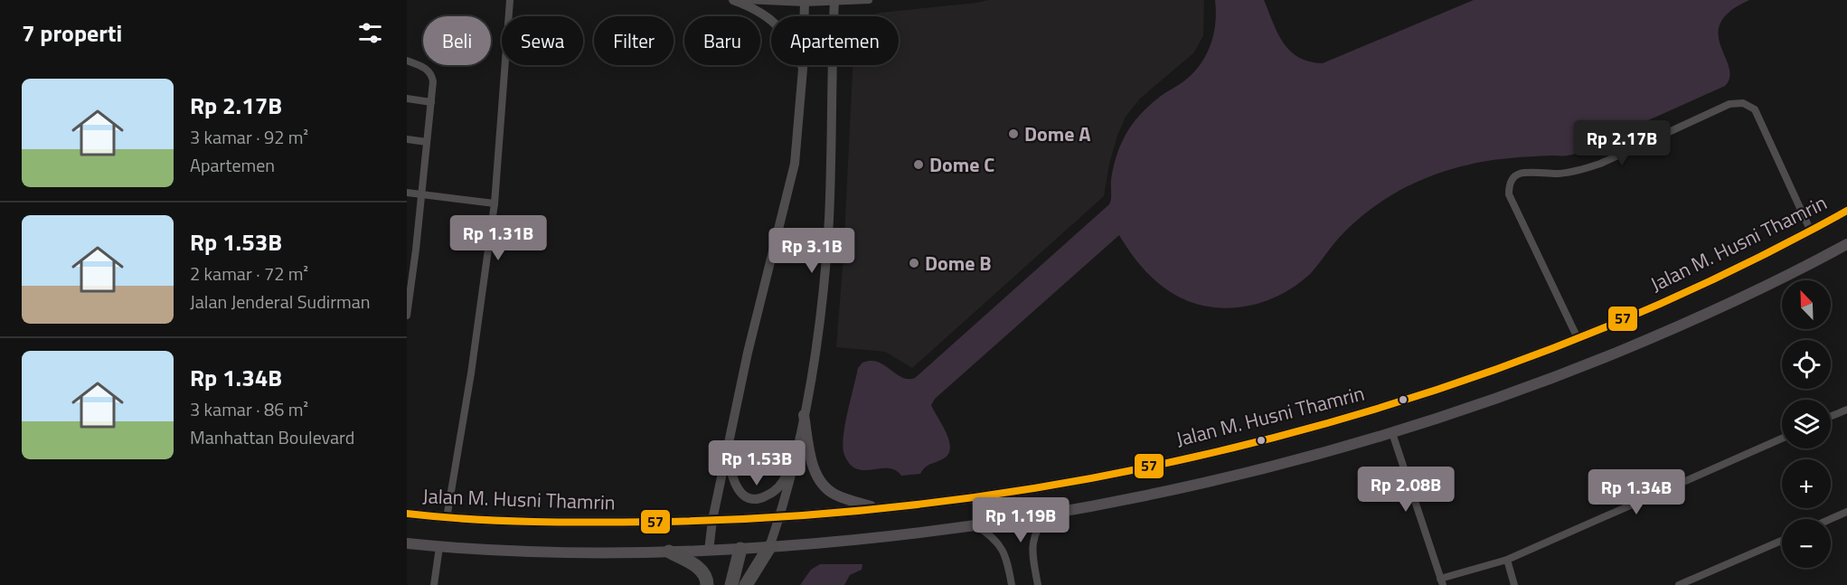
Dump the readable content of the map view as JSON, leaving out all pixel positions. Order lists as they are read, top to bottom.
{
  "streets": {
    "main road": ["Jalan M. Husni Thamrin"]
  },
  "places": ["Dome A", "Dome C", "Dome B"],
  "lines": ["transit line 57"],
  "north": "top left",
  "page": {
    "heading": "7 properti",
    "chip": [
      "Beli",
      "Sewa",
      "Filter",
      "Baru",
      "Apartemen"
    ],
    "list": [
      {
        "name": "Rp 2.17B",
        "note": "3 kamar · 92 m² · Apartemen"
      },
      {
        "name": "Rp 1.53B",
        "note": "2 kamar · 72 m² · Jalan Jenderal Sudirman"
      },
      {
        "name": "Rp 1.34B",
        "note": "3 kamar · 86 m² · Manhattan Boulevard"
      }
    ],
    "price": [
      "Rp 2.17B",
      "Rp 1.31B",
      "Rp 3.1B",
      "Rp 1.53B",
      "Rp 2.08B",
      "Rp 1.34B",
      "Rp 1.19B"
    ],
    "map_buttons": ["+", "−"]
  }
}
